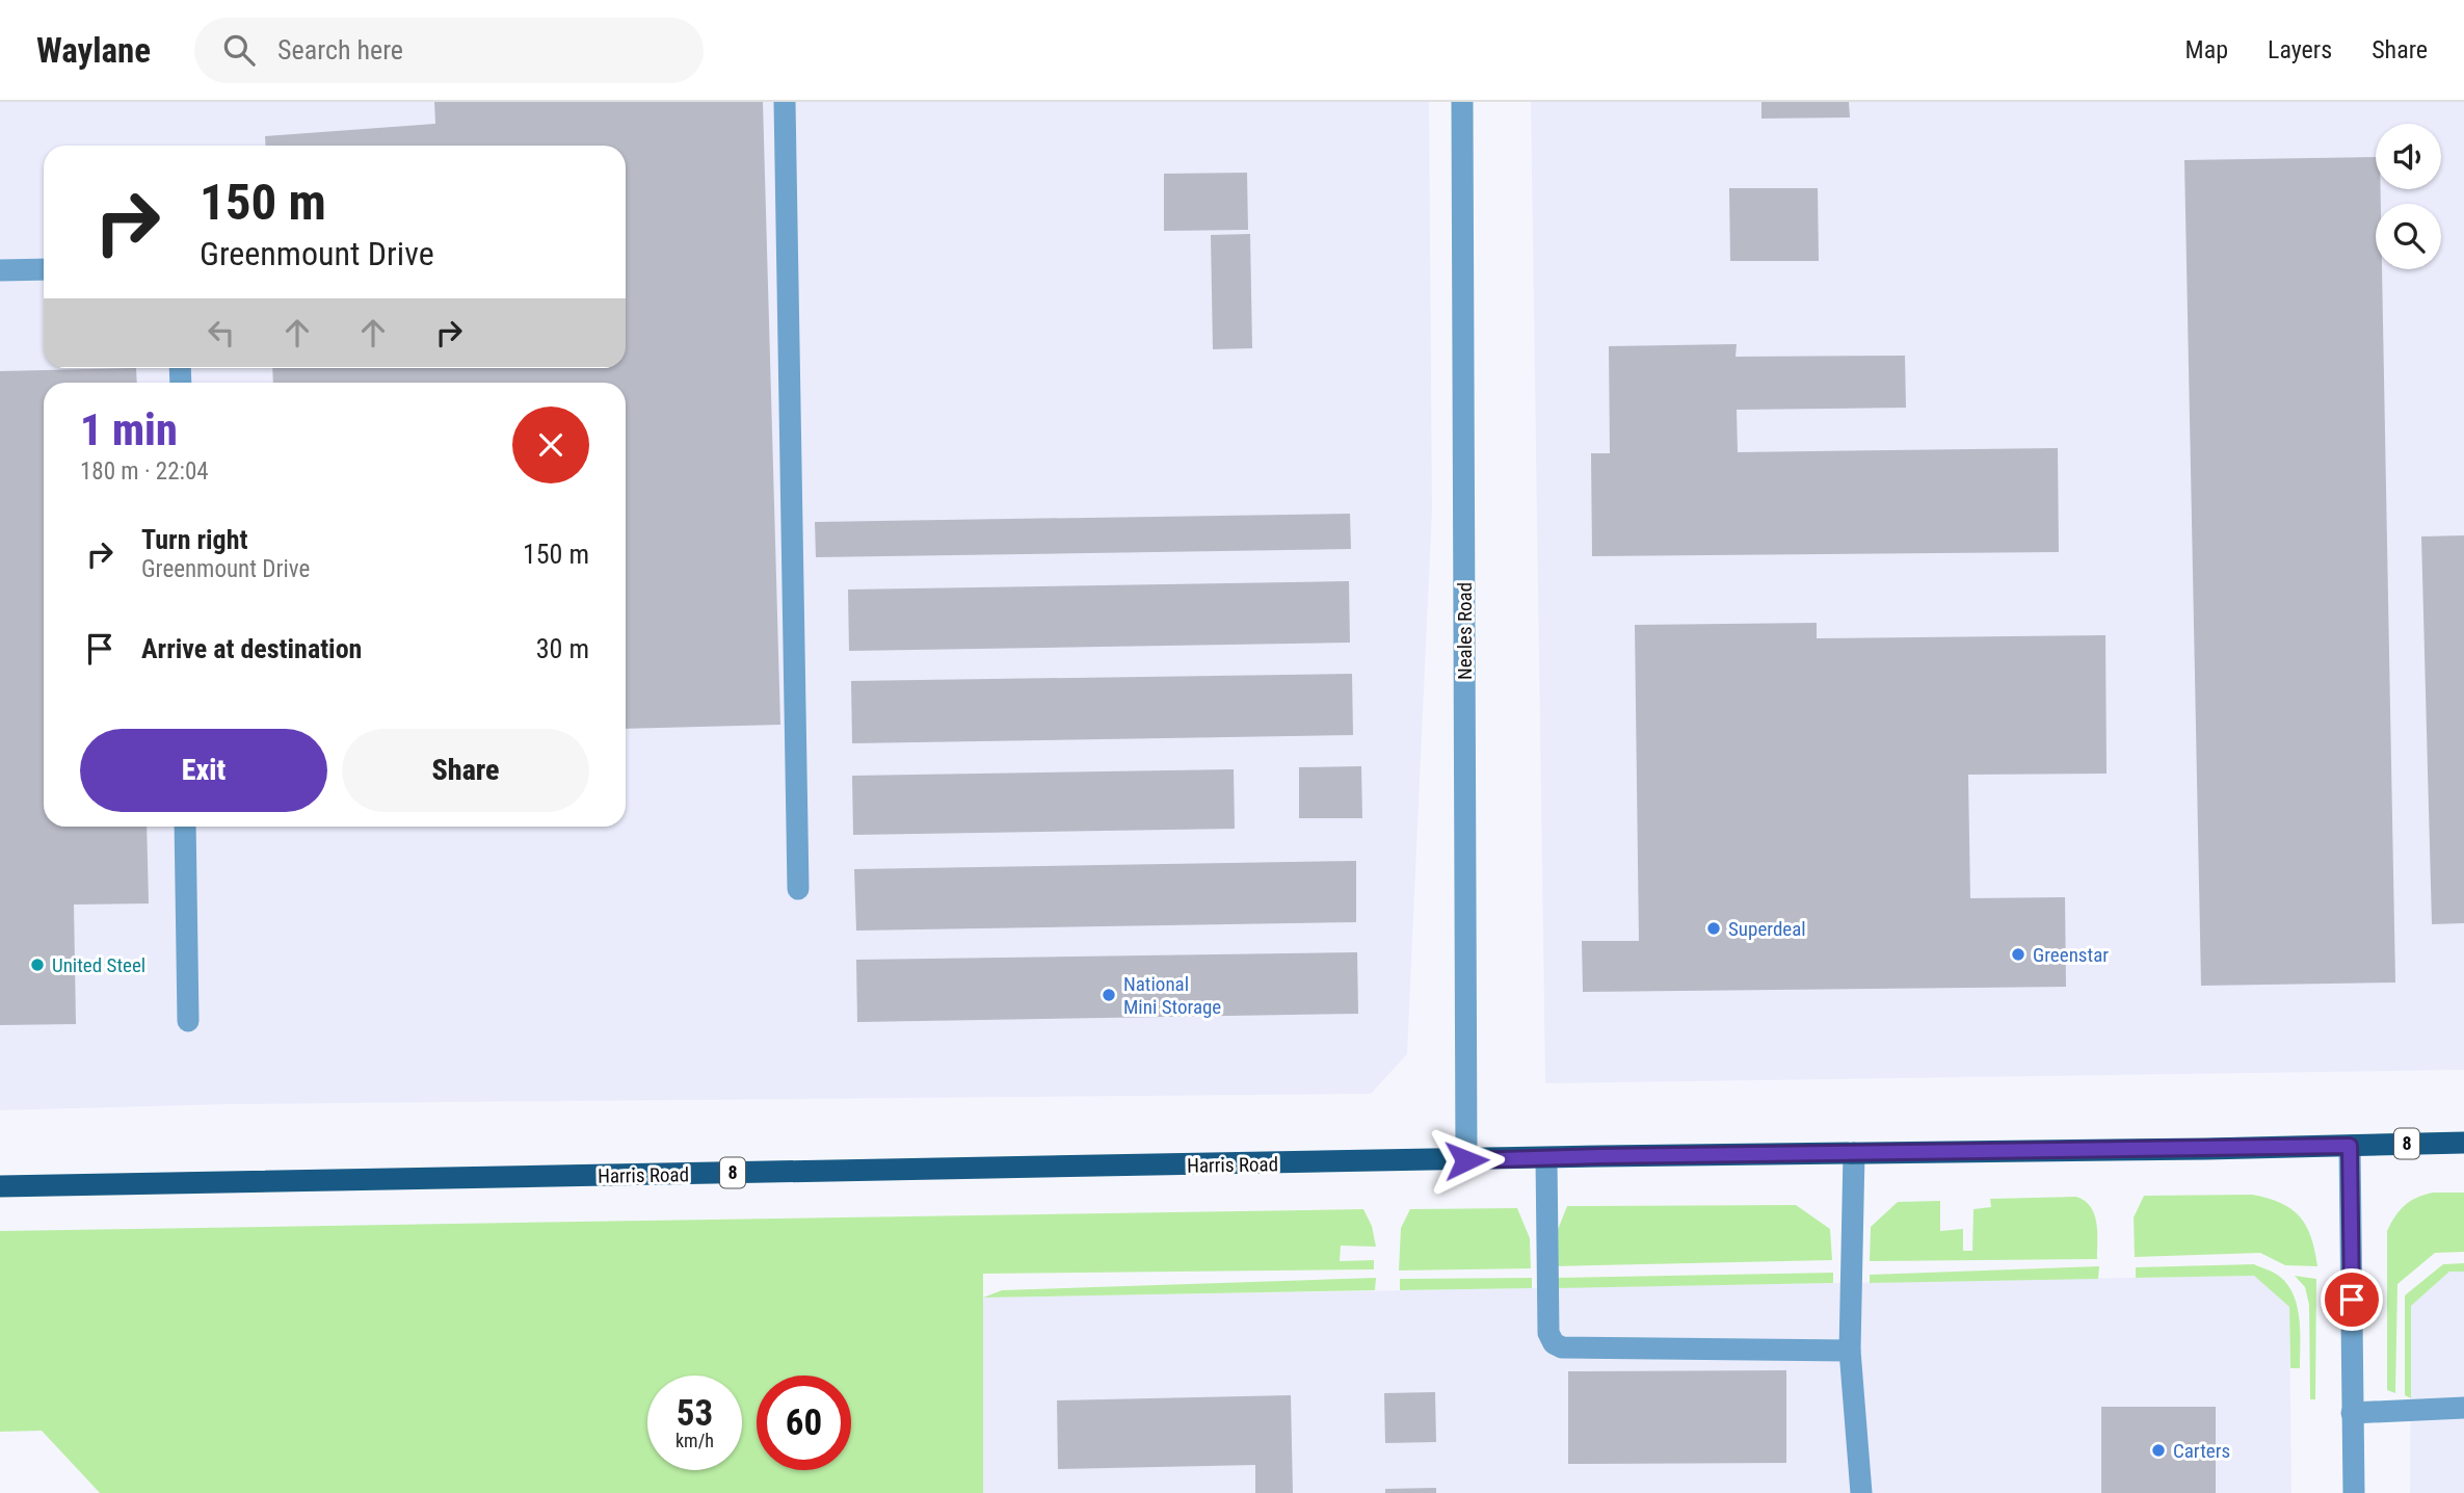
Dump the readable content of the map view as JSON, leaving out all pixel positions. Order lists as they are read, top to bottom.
{
  "streets": {
    "main road": ["8", "Harris Road"],
    "street": ["Neales Road"]
  },
  "crossings": [
    ["Neales Road", "Harris Road"]
  ],
  "places": [
    "Superdeal",
    "Greenstar",
    "United Steel",
    "National Mini Storage",
    "Carters"
  ],
  "page": {
    "header": "Waylane",
    "search": "Search here",
    "nav": ["Map", "Layers", "Share"],
    "turn": ["150 m", "Greenmount Drive"],
    "heading": ["1 min", "180 m · 22:04"],
    "list": [
      {
        "name": "Turn right",
        "note": "Greenmount Drive",
        "value": "150 m"
      },
      {
        "name": "Arrive at destination",
        "value": "30 m"
      }
    ],
    "buttons": ["Exit", "Share"],
    "speed": "53 km/h",
    "limit": "60"
  }
}
